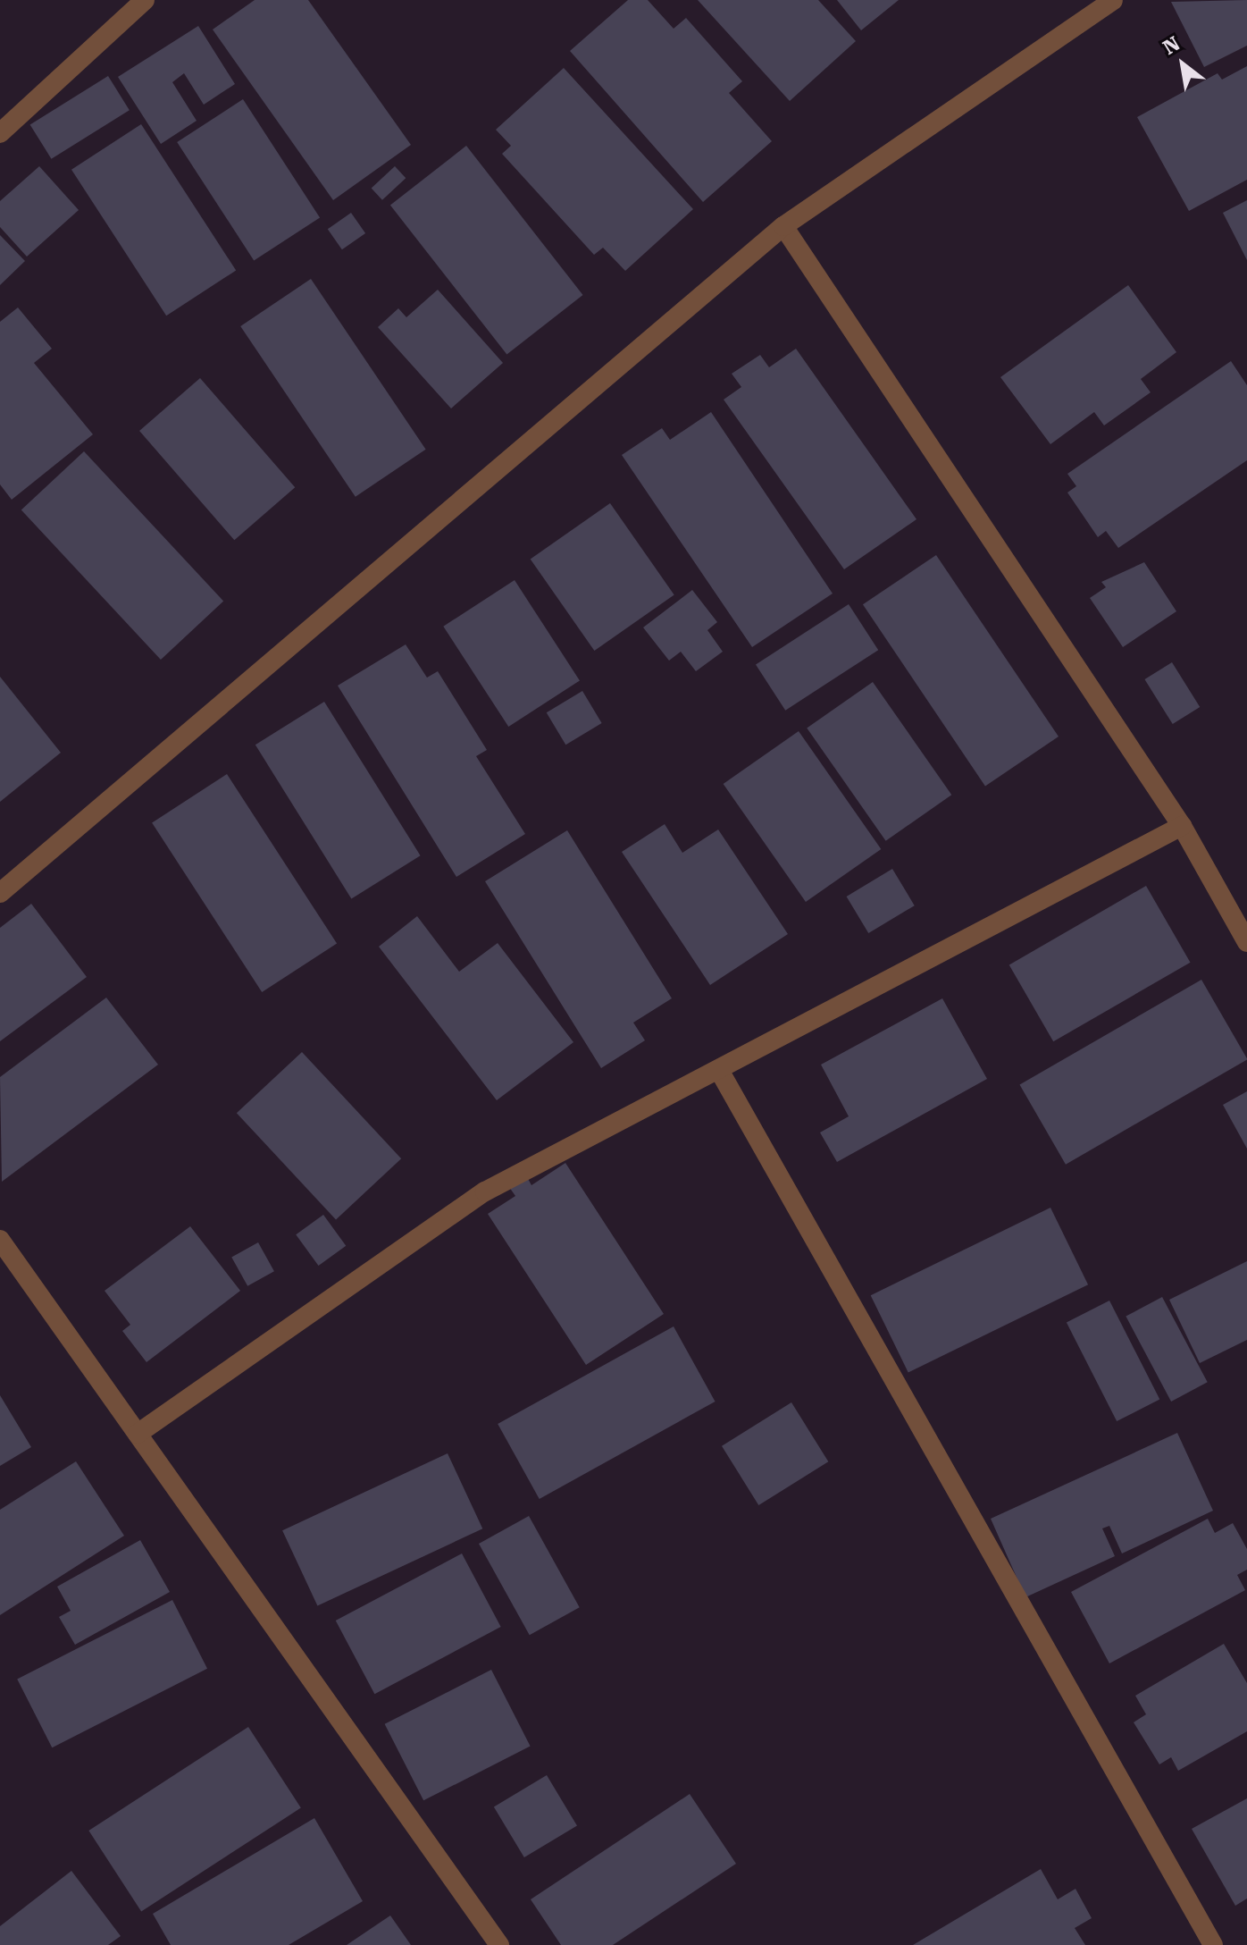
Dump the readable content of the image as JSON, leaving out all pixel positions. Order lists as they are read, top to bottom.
{
  "north": "top left"
}
